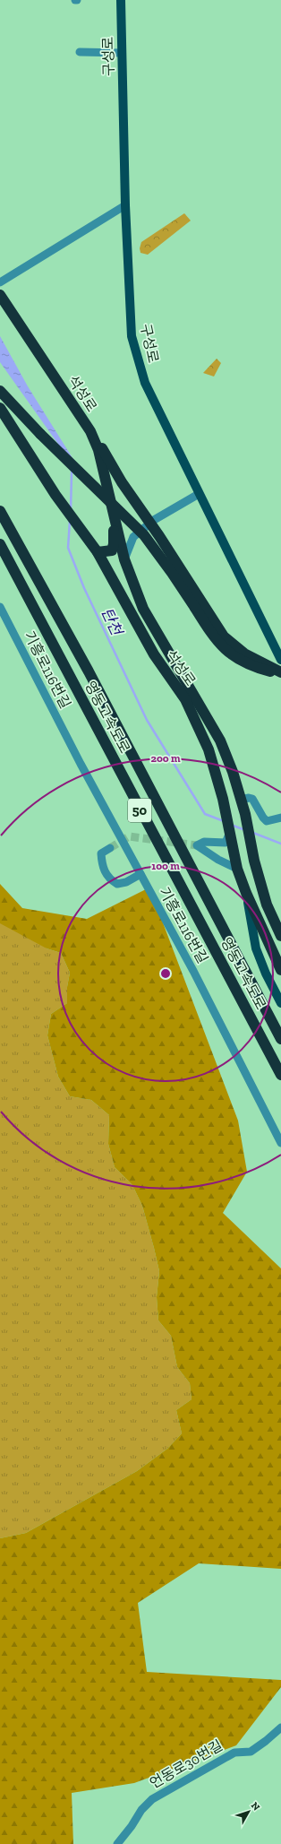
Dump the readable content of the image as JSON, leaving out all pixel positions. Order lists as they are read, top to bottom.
{
  "streets": {
    "highway": ["석성로", "영동고속도로", "50"],
    "main road": ["구성로"],
    "street": ["기흥로116번길", "언동로30번길"]
  },
  "water": ["탄천"],
  "north": "top right",
  "rings": ["200 m", "100 m"]
}
